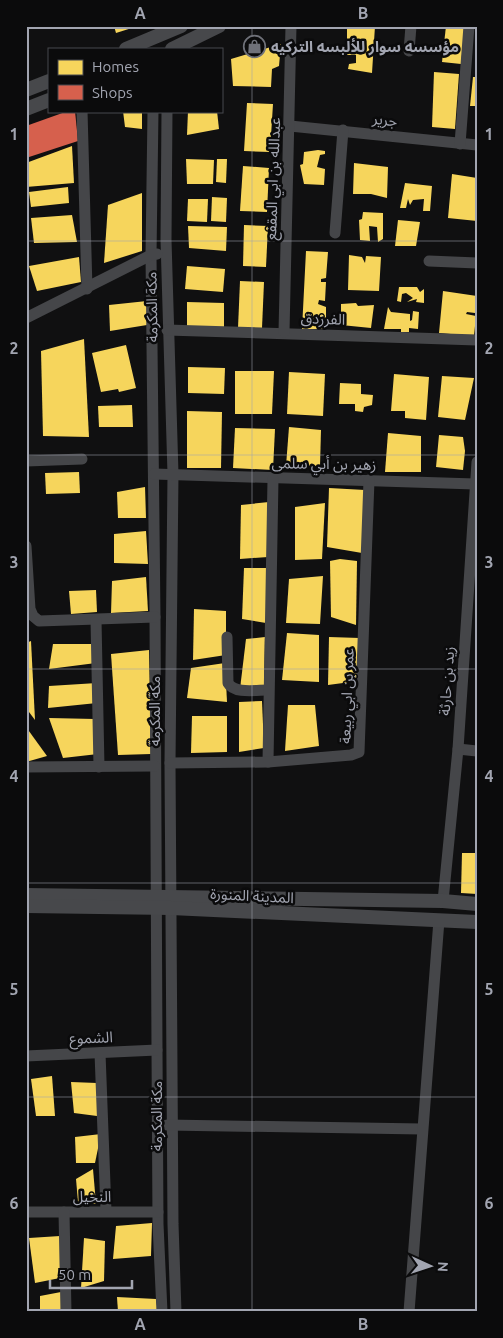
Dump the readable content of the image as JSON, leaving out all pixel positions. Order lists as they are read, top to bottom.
{
  "streets": {
    "main road": ["المدينة المنورة"],
    "street": [
      "جرير",
      "عبدالله بن ابي المقفع",
      "مكة المكرمة",
      "الفرزدق",
      "زهير بن أبي سلمى",
      "زيد بن حارثة",
      "عمر بن ابي ربيعة",
      "الشموع",
      "النخيل"
    ]
  },
  "crossings": [
    ["جرير", "عبدالله بن ابي المقفع"],
    ["عبدالله بن ابي المقفع", "الفرزدق"],
    ["مكة المكرمة", "الفرزدق"],
    ["مكة المكرمة", "زهير بن أبي سلمى"],
    ["مكة المكرمة", "عمر بن ابي ربيعة"],
    ["مكة المكرمة", "المدينة المنورة"],
    ["مكة المكرمة", "الشموع"],
    ["مكة المكرمة", "النخيل"],
    ["زهير بن أبي سلمى", "زيد بن حارثة"],
    ["زهير بن أبي سلمى", "عمر بن ابي ربيعة"]
  ],
  "places": {
    "shop": ["مؤسسه سوار للألبسه التركيه"]
  },
  "legend": ["Homes", "Shops"],
  "scale_bar": "50 m",
  "north": "right",
  "grid": {
    "columns": ["A", "B"],
    "rows": [
      "1",
      "2",
      "3",
      "4",
      "5",
      "6"
    ]
  }
}
